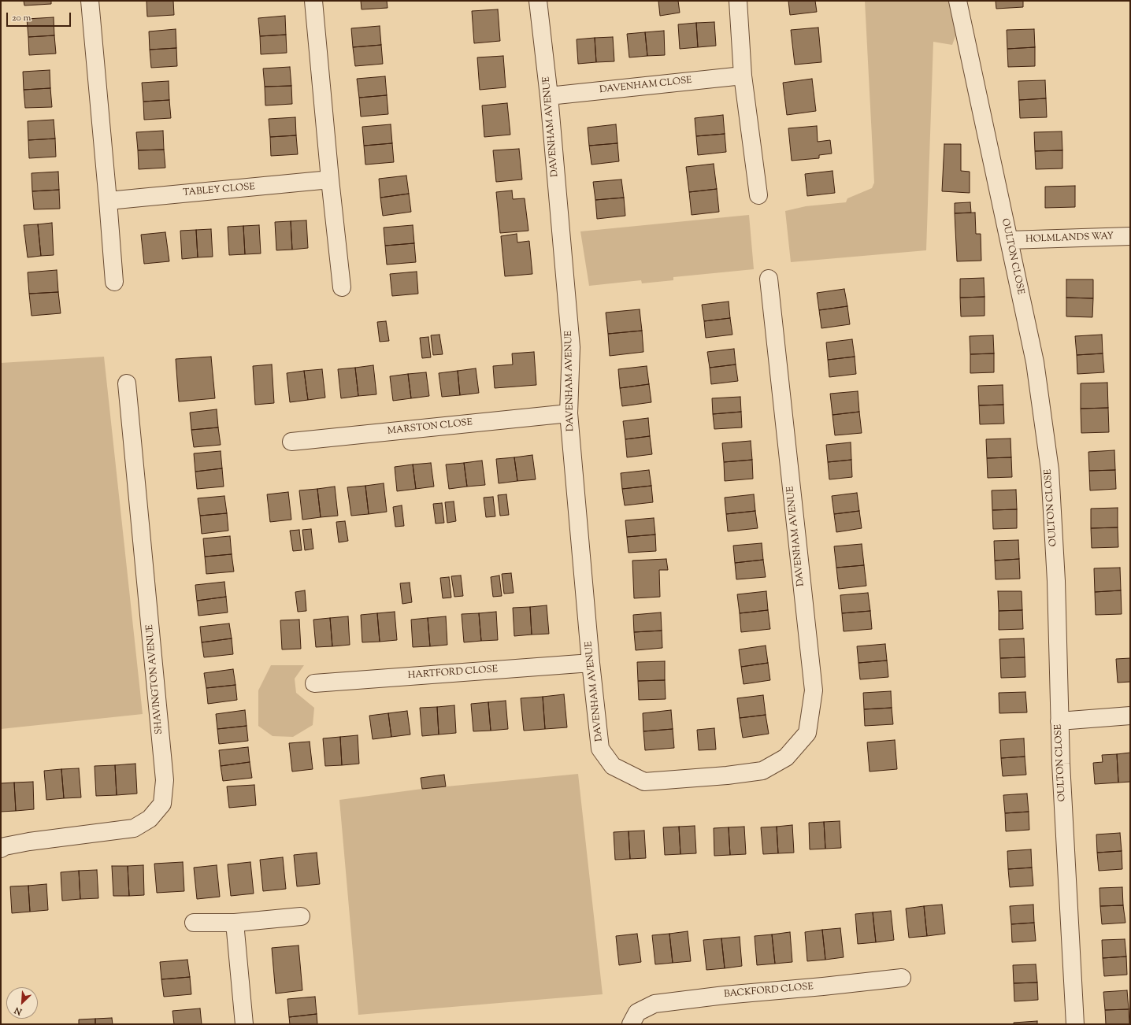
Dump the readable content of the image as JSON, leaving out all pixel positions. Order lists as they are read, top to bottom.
{
  "streets": {
    "street": [
      "DAVENHAM CLOSE",
      "DAVENHAM AVENUE",
      "TABLEY CLOSE",
      "HOLMLANDS WAY",
      "OULTON CLOSE",
      "MARSTON CLOSE",
      "HARTFORD CLOSE",
      "SHAVINGTON AVENUE",
      "BACKFORD CLOSE"
    ]
  },
  "crossings": [
    ["DAVENHAM CLOSE", "DAVENHAM AVENUE"],
    ["DAVENHAM AVENUE", "MARSTON CLOSE"],
    ["DAVENHAM AVENUE", "HARTFORD CLOSE"],
    ["HOLMLANDS WAY", "OULTON CLOSE"]
  ],
  "scale_bar": "20 m",
  "north": "bottom left"
}
